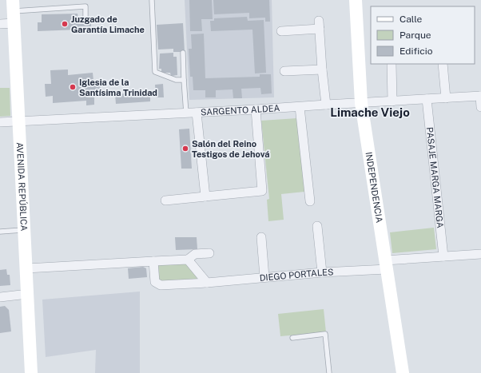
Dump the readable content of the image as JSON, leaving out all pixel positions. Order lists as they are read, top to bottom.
{
  "streets": {
    "main road": ["AVENIDA REPÚBLICA", "INDEPENDENCIA"],
    "street": ["SARGENTO ALDEA", "PASAJE MARGA MARGA", "DIEGO PORTALES"]
  },
  "crossings": [
    ["SARGENTO ALDEA", "PASAJE MARGA MARGA"],
    ["SARGENTO ALDEA", "AVENIDA REPÚBLICA"],
    ["SARGENTO ALDEA", "INDEPENDENCIA"],
    ["PASAJE MARGA MARGA", "DIEGO PORTALES"],
    ["INDEPENDENCIA", "DIEGO PORTALES"]
  ],
  "districts": ["Limache Viejo"],
  "places": ["Juzgado de Garantía Limache", "Iglesia de la Santísima Trinidad", "Salón del Reino Testigos de Jehová"],
  "legend": ["Calle", "Parque", "Edificio"]
}
